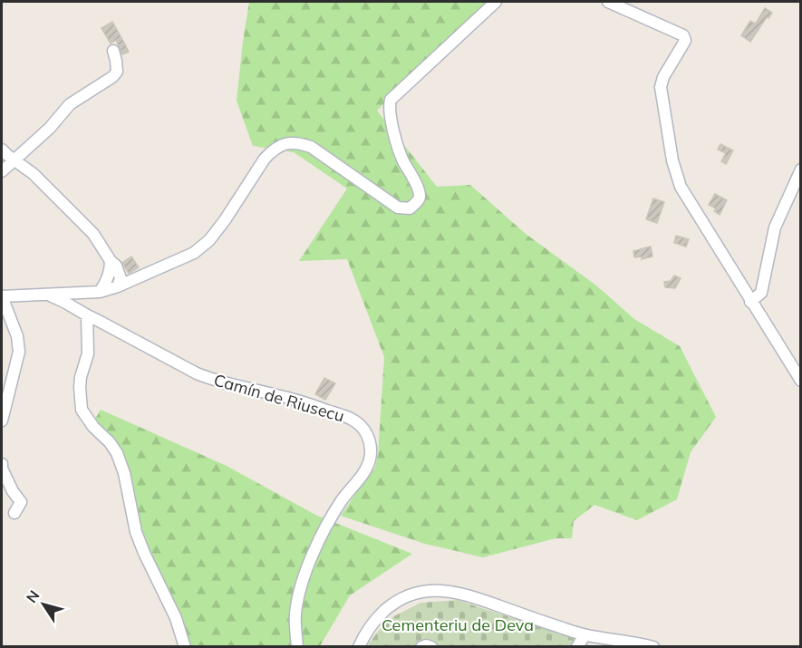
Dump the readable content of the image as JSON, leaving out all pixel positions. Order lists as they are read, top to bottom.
{
  "streets": {
    "street": ["Camín de Riusecu"]
  },
  "parks": ["Cementeriu de Deva"],
  "north": "top left"
}
